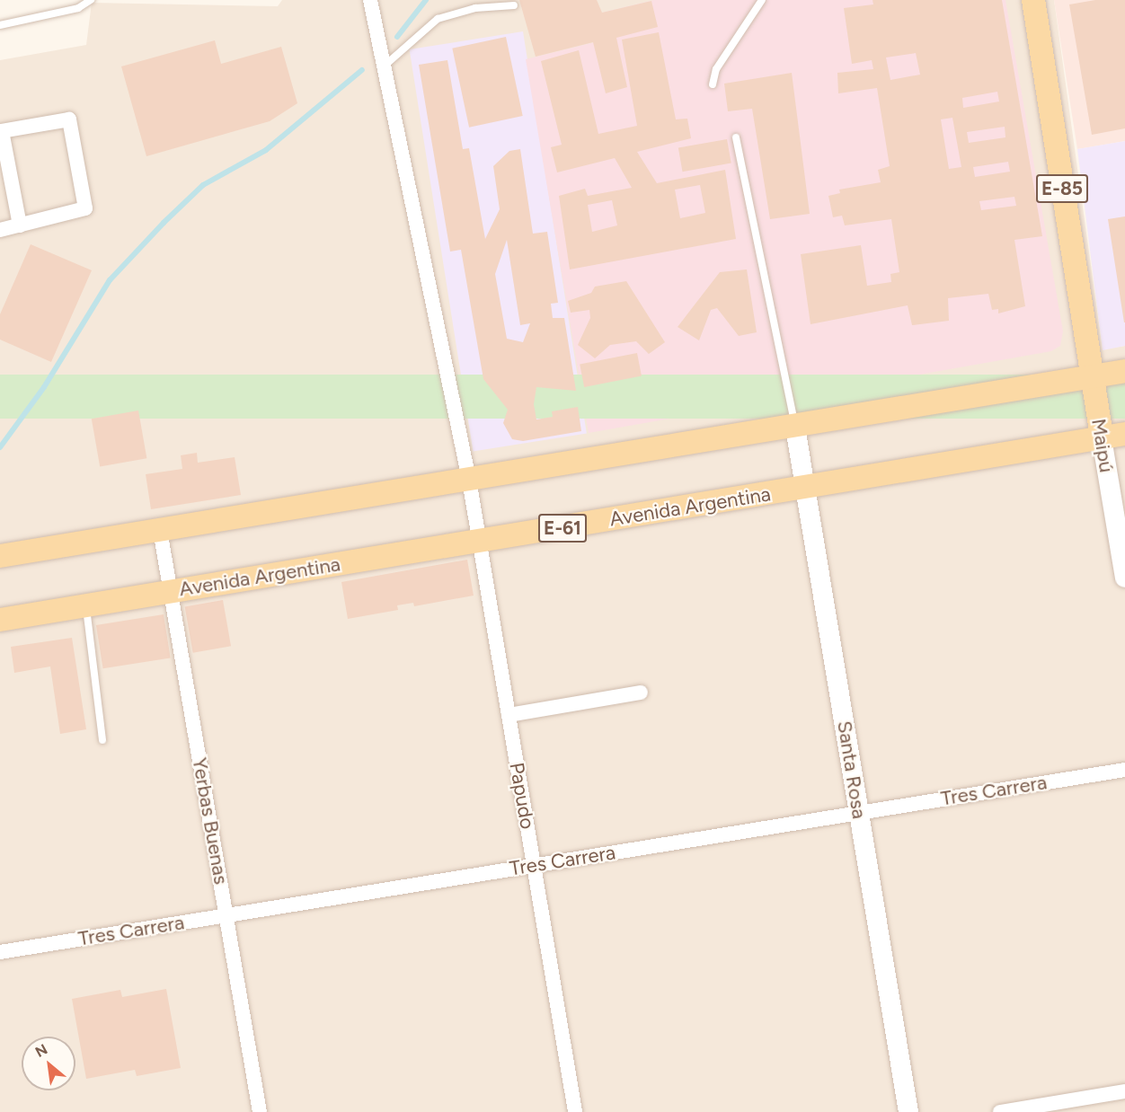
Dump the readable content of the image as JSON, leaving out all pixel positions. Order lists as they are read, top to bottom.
{
  "streets": {
    "main road": [
      "E-85",
      "Maipú",
      "Avenida Argentina",
      "E-61",
      "Santa Rosa"
    ],
    "street": ["Tres Carrera", "Papudo", "Yerbas Buenas"]
  },
  "crossings": [
    ["E-85", "Maipú"],
    ["Maipú", "Avenida Argentina"],
    ["Avenida Argentina", "Santa Rosa"],
    ["Avenida Argentina", "Papudo"],
    ["Avenida Argentina", "Yerbas Buenas"],
    ["Santa Rosa", "Tres Carrera"],
    ["Tres Carrera", "Papudo"],
    ["Tres Carrera", "Yerbas Buenas"]
  ],
  "north": "top left"
}
